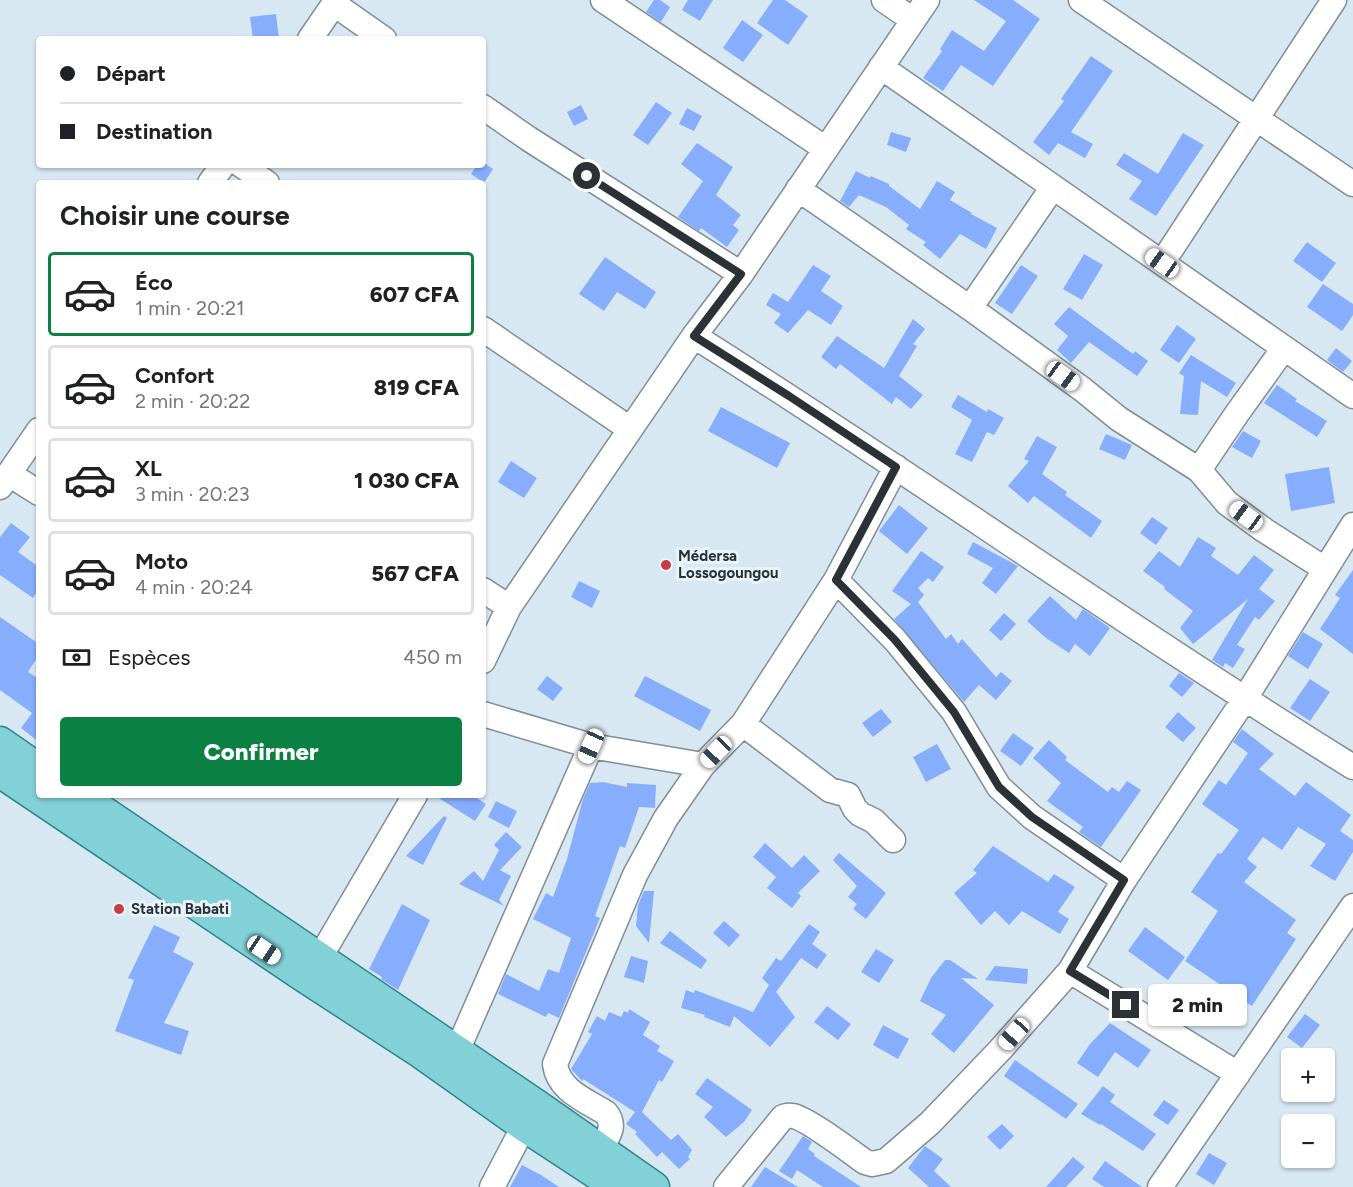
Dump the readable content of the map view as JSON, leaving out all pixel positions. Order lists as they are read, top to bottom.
{
  "places": ["Médersa Lossogoungou", "Station Babati"],
  "page": {
    "banner": ["Départ", "Destination"],
    "heading": "Choisir une course",
    "list": [
      {
        "name": "Éco",
        "note": "1 min · 20:21",
        "value": "607 CFA"
      },
      {
        "name": "Confort",
        "note": "2 min · 20:22",
        "value": "819 CFA"
      },
      {
        "name": "XL",
        "note": "3 min · 20:23",
        "value": "1 030 CFA"
      },
      {
        "name": "Moto",
        "note": "4 min · 20:24",
        "value": "567 CFA"
      }
    ],
    "pay": ["Espèces", "450 m"],
    "buttons": "Confirmer",
    "bubble": "2 min",
    "map_buttons": ["+", "−"]
  }
}
